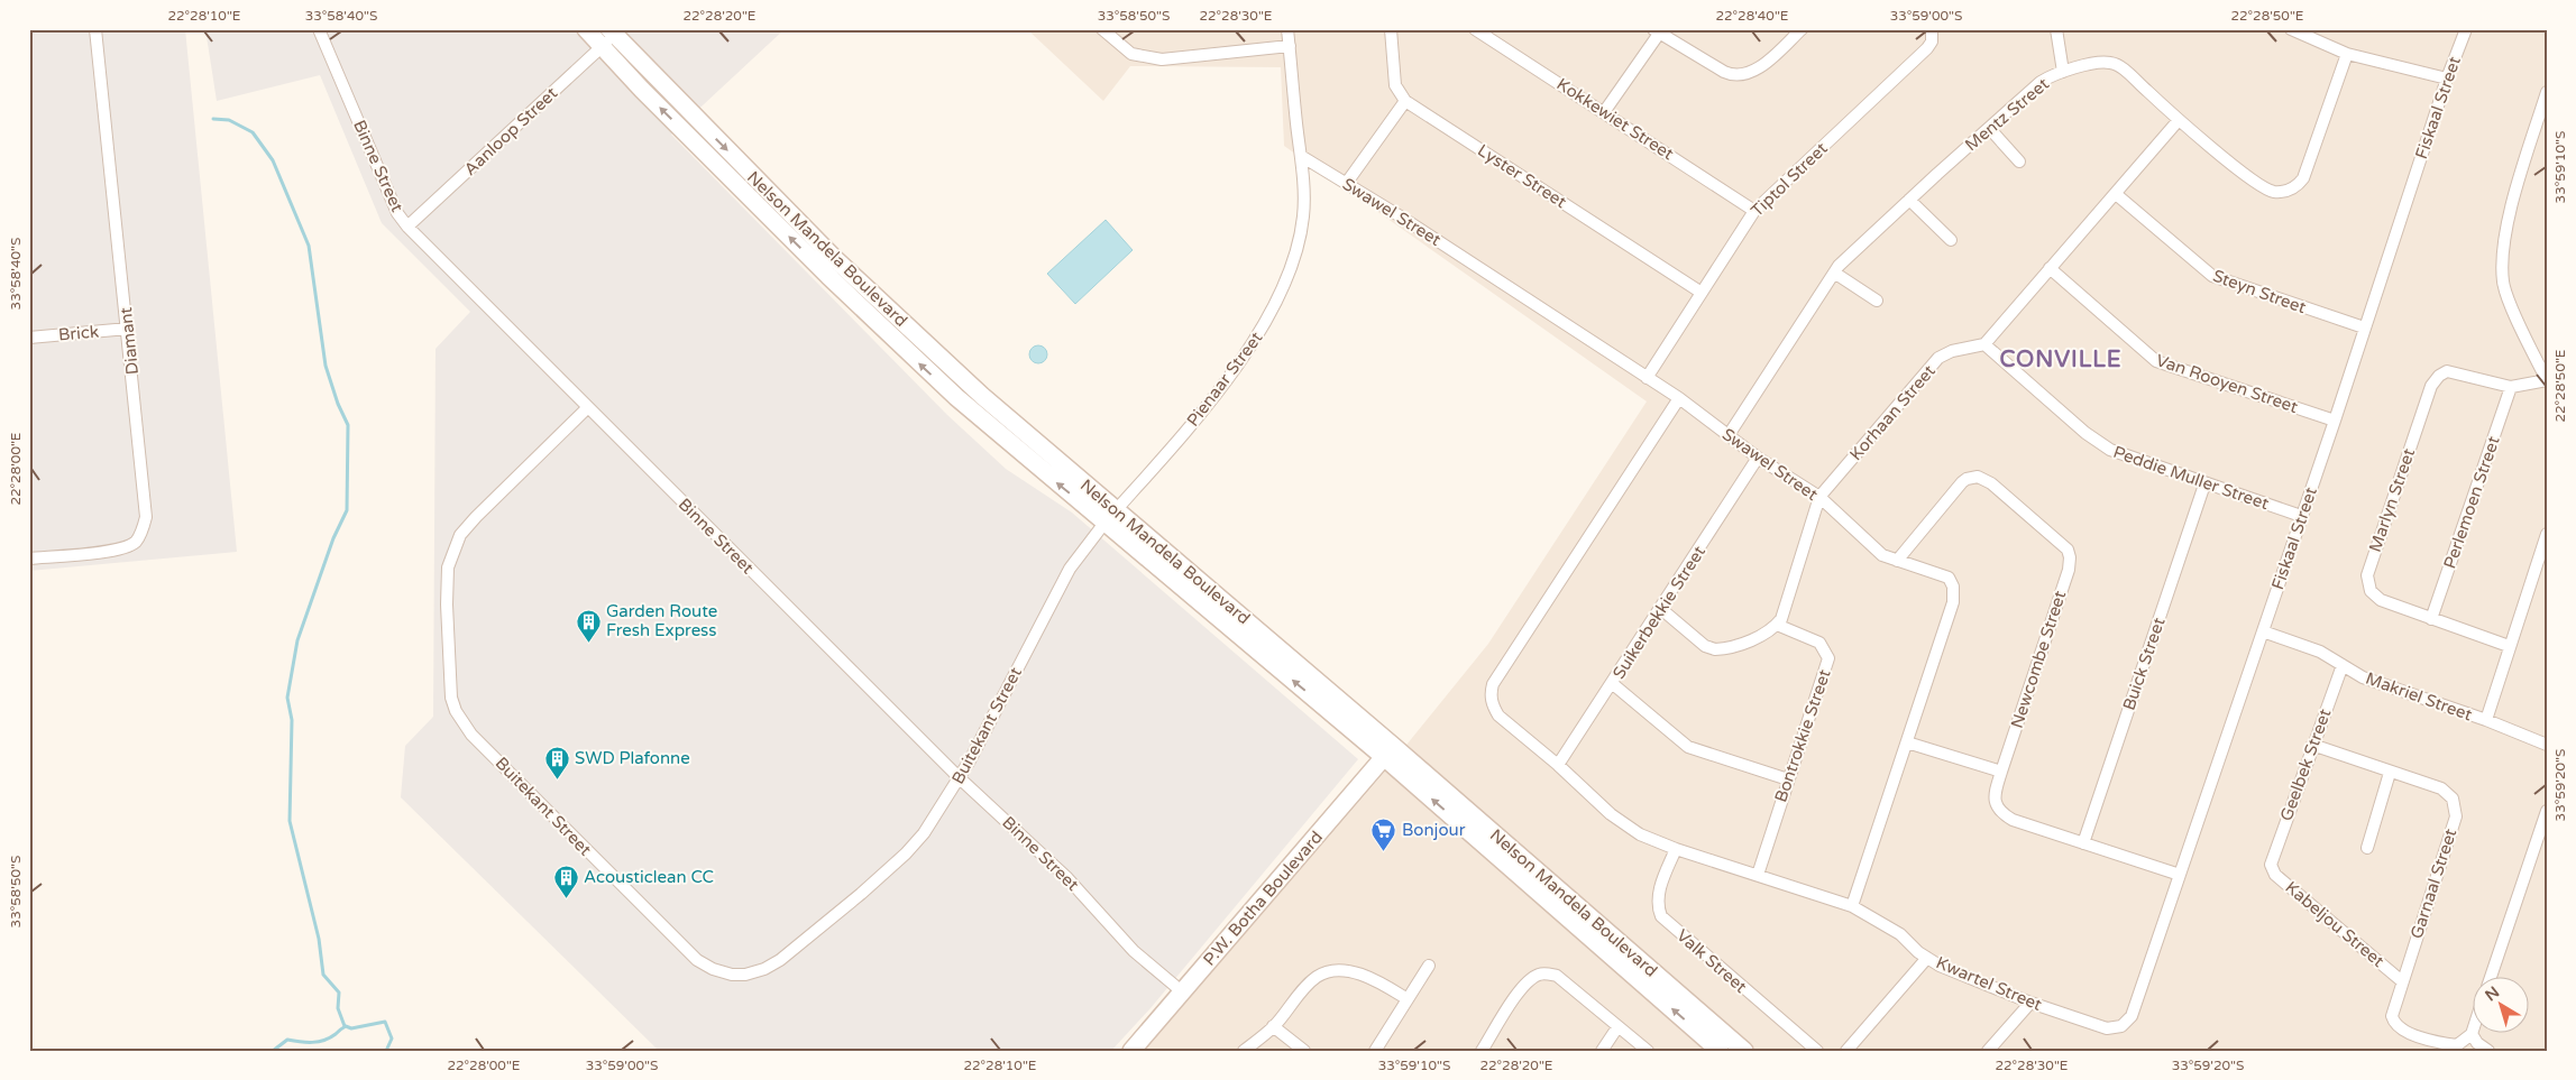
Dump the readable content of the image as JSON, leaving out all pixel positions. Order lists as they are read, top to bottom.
{
  "streets": {
    "street": [
      "Fiskaal Street",
      "Mentz Street",
      "Kokkewiet Street",
      "Aanloop Street",
      "Binne Street",
      "Lyster Street",
      "Tiptol Street",
      "Swawel Street",
      "Nelson Mandela Boulevard",
      "Steyn Street",
      "Brick",
      "Diamant",
      "Pienaar Street",
      "Van Rooyen Street",
      "Korhaan Street",
      "Peddie Muller Street",
      "Marlyn Street",
      "Perlemoen Street",
      "Suikerbekkie Street",
      "Newcombe Street",
      "Buick Street",
      "Makriel Street",
      "Buitekant Street",
      "Bontrokkie Street",
      "Geelbek Street",
      "Garnaal Street",
      "P.W. Botha Boulevard",
      "Kabeljou Street",
      "Valk Street",
      "Kwartel Street"
    ]
  },
  "crossings": [
    ["Fiskaal Street", "Steyn Street"],
    ["Fiskaal Street", "Van Rooyen Street"],
    ["Fiskaal Street", "Peddie Muller Street"],
    ["Fiskaal Street", "Newcombe Street"],
    ["Fiskaal Street", "Makriel Street"],
    ["Fiskaal Street", "Kwartel Street"],
    ["Mentz Street", "Swawel Street"],
    ["Kokkewiet Street", "Tiptol Street"],
    ["Aanloop Street", "Binne Street"],
    ["Aanloop Street", "Nelson Mandela Boulevard"],
    ["Binne Street", "Buitekant Street"],
    ["Binne Street", "P.W. Botha Boulevard"],
    ["Lyster Street", "Tiptol Street"],
    ["Tiptol Street", "Swawel Street"],
    ["Swawel Street", "Pienaar Street"],
    ["Swawel Street", "Korhaan Street"],
    ["Swawel Street", "Suikerbekkie Street"],
    ["Swawel Street", "Newcombe Street"],
    ["Swawel Street", "Kwartel Street"],
    ["Nelson Mandela Boulevard", "Pienaar Street"],
    ["Nelson Mandela Boulevard", "Buitekant Street"],
    ["Nelson Mandela Boulevard", "P.W. Botha Boulevard"],
    ["Brick", "Diamant"],
    ["Pienaar Street", "Buitekant Street"],
    ["Korhaan Street", "Peddie Muller Street"],
    ["Korhaan Street", "Bontrokkie Street"],
    ["Peddie Muller Street", "Buick Street"],
    ["Marlyn Street", "Perlemoen Street"],
    ["Suikerbekkie Street", "Kwartel Street"],
    ["Newcombe Street", "Buick Street"],
    ["Makriel Street", "Geelbek Street"],
    ["Bontrokkie Street", "Kwartel Street"],
    ["Geelbek Street", "Garnaal Street"],
    ["Geelbek Street", "Kabeljou Street"],
    ["Garnaal Street", "Kabeljou Street"],
    ["Valk Street", "Kwartel Street"]
  ],
  "districts": ["CONVILLE"],
  "places": {
    "building": ["Garden Route Fresh Express", "SWD Plafonne", "Acousticlean CC"],
    "supermarket": ["Bonjour"]
  },
  "north": "top left",
  "coordinates": [
    "22°28'10\"E",
    "33°58'40\"S",
    "22°28'20\"E",
    "33°58'50\"S",
    "22°28'30\"E",
    "22°28'40\"E",
    "33°59'00\"S",
    "22°28'50\"E",
    "33°59'10\"S",
    "22°28'00\"E",
    "33°59'20\"S"
  ]
}
